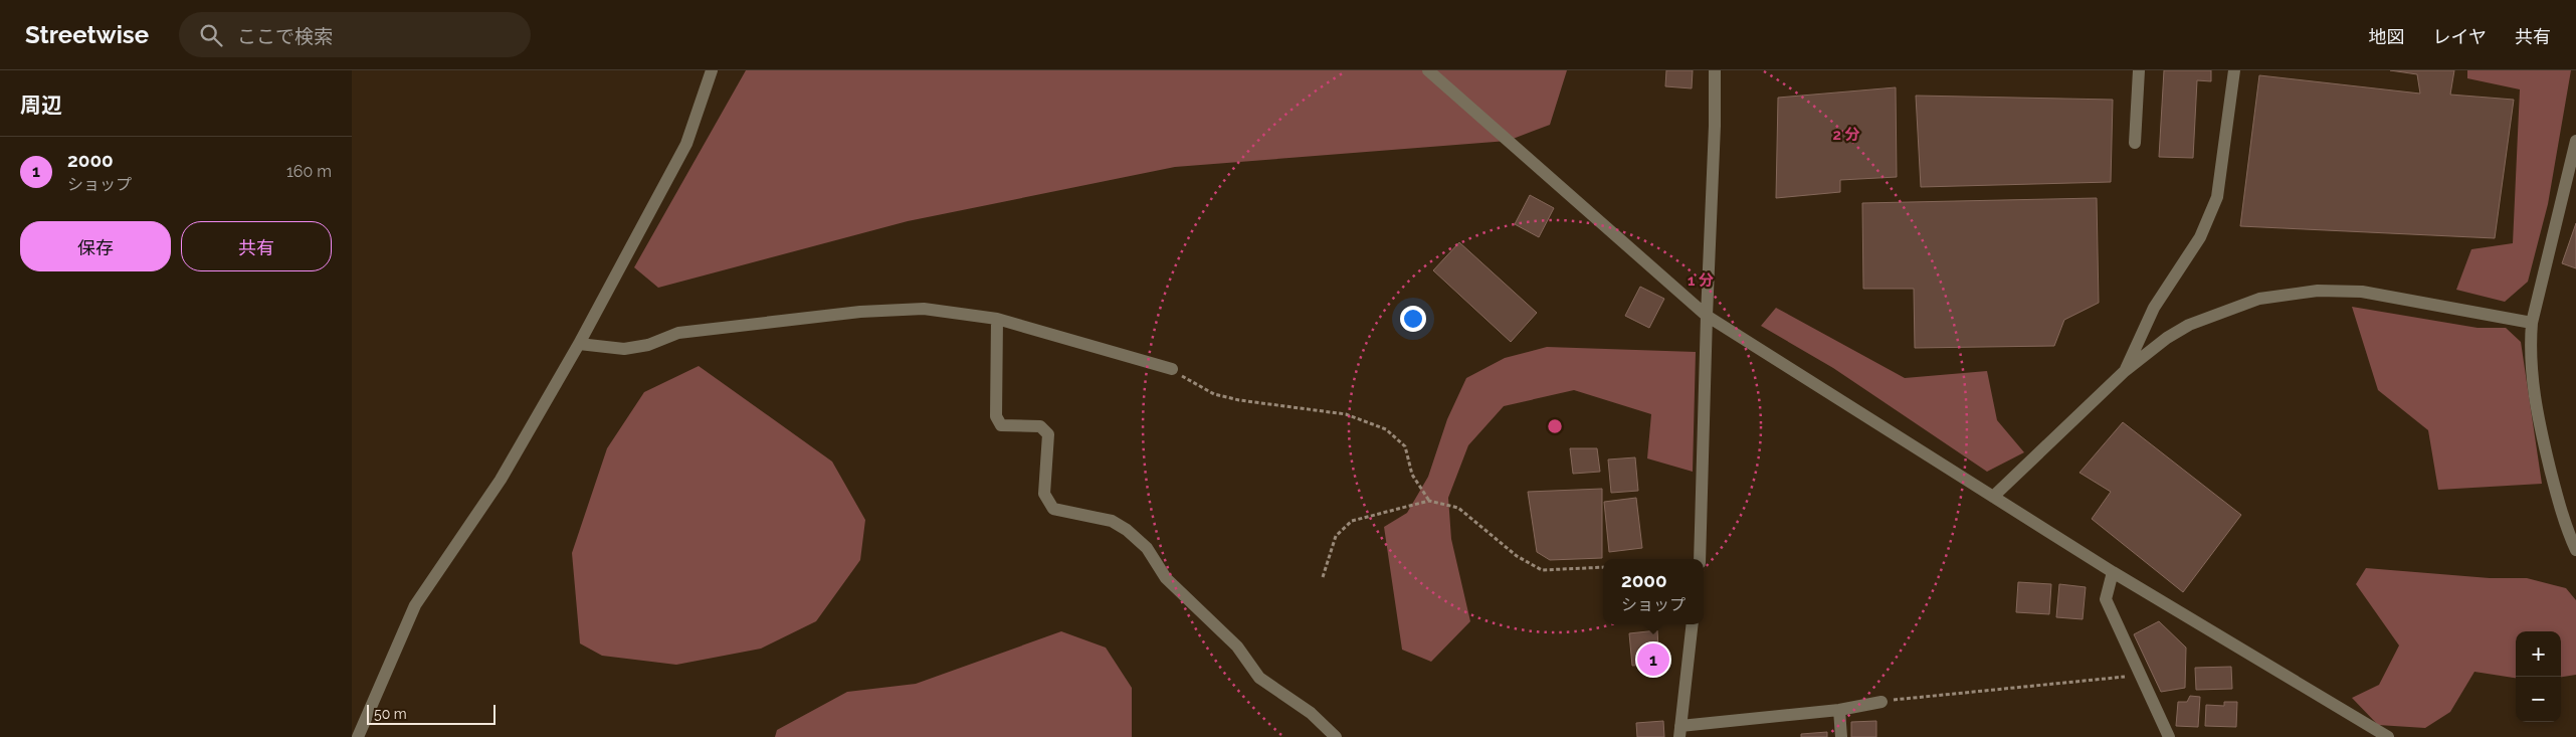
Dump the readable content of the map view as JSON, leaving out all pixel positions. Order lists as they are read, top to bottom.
{
  "scale_bar": "50 m",
  "page": {
    "header": "Streetwise",
    "search": "ここで検索",
    "nav": ["地図", "レイヤ", "共有"],
    "heading": "周辺",
    "list": [
      {
        "mark": "1",
        "name": "2000",
        "note": "ショップ",
        "value": "160 m"
      }
    ],
    "buttons": ["保存", "共有"],
    "popup": ["2000", "ショップ"],
    "map_buttons": ["+", "−"],
    "pins": "1",
    "scale": "50 m"
  },
  "rings": ["2 分", "1 分"]
}
